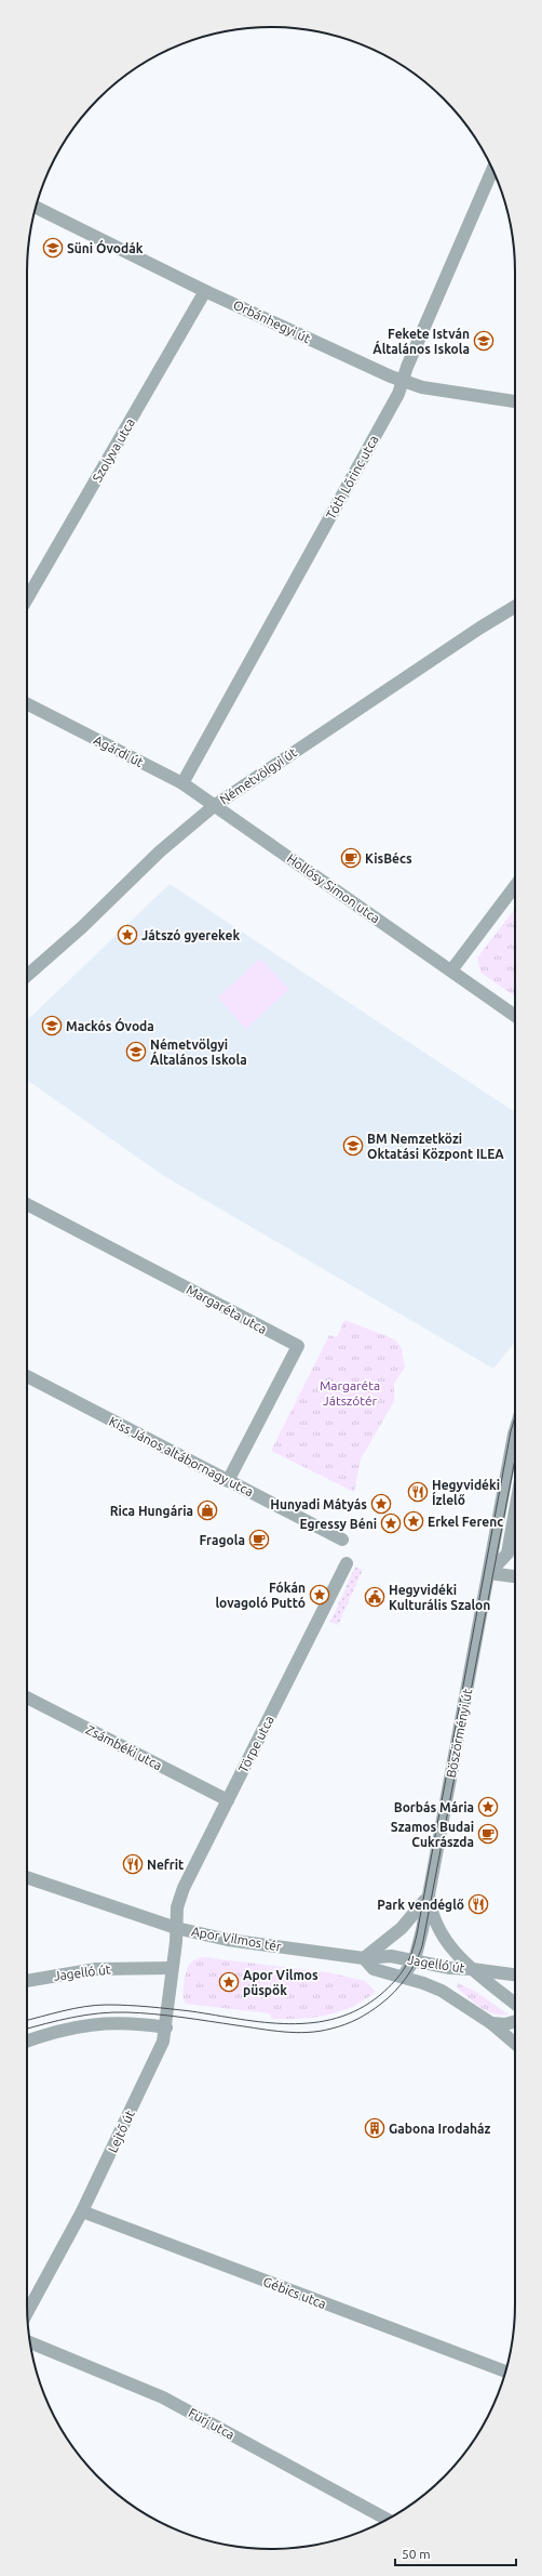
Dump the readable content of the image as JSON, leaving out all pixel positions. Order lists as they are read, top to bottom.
{
  "streets": {
    "street": [
      "Orbánhegyi út",
      "Szolyva utca",
      "Tóth Lőrinc utca",
      "Agárdi út",
      "Németvölgyi út",
      "Hollósy Simon utca",
      "Margaréta utca",
      "Kiss János altábornagy utca",
      "Böszörményi út",
      "Törpe utca",
      "Zsámbéki utca",
      "Apor Vilmos tér",
      "Jagelló út",
      "Lejtő út",
      "Gébics utca",
      "Fürj utca"
    ]
  },
  "crossings": [
    ["Orbánhegyi út", "Szolyva utca"],
    ["Orbánhegyi út", "Tóth Lőrinc utca"],
    ["Tóth Lőrinc utca", "Agárdi út"],
    ["Agárdi út", "Németvölgyi út"],
    ["Agárdi út", "Hollósy Simon utca"],
    ["Németvölgyi út", "Hollósy Simon utca"],
    ["Margaréta utca", "Kiss János altábornagy utca"],
    ["Böszörményi út", "Apor Vilmos tér"],
    ["Böszörményi út", "Jagelló út"],
    ["Törpe utca", "Zsámbéki utca"],
    ["Törpe utca", "Apor Vilmos tér"],
    ["Törpe utca", "Lejtő út"],
    ["Apor Vilmos tér", "Jagelló út"],
    ["Apor Vilmos tér", "Lejtő út"],
    ["Jagelló út", "Lejtő út"],
    ["Lejtő út", "Gébics utca"]
  ],
  "parks": ["Margaréta Játszótér"],
  "places": {
    "school or university": [
      "Süni Óvodák",
      "Fekete István Általános Iskola",
      "Mackós Óvoda",
      "Németvölgyi Általános Iskola",
      "BM Nemzetközi Oktatási Központ ILEA"
    ],
    "cafe": ["KisBécs", "Fragola", "Szamos Budai Cukrászda"],
    "place": [
      "Játszó gyerekek",
      "Hunyadi Mátyás",
      "Erkel Ferenc",
      "Egressy Béni",
      "Fókán lovagoló Puttó",
      "Borbás Mária",
      "Apor Vilmos püspök"
    ],
    "restaurant": ["Hegyvidéki Ízlelő", "Nefrit", "Park vendéglő"],
    "shop": ["Rica Hungária"],
    "public building": ["Hegyvidéki Kulturális Szalon"],
    "building": ["Gabona Irodaház"]
  },
  "scale_bar": "50 m"
}
